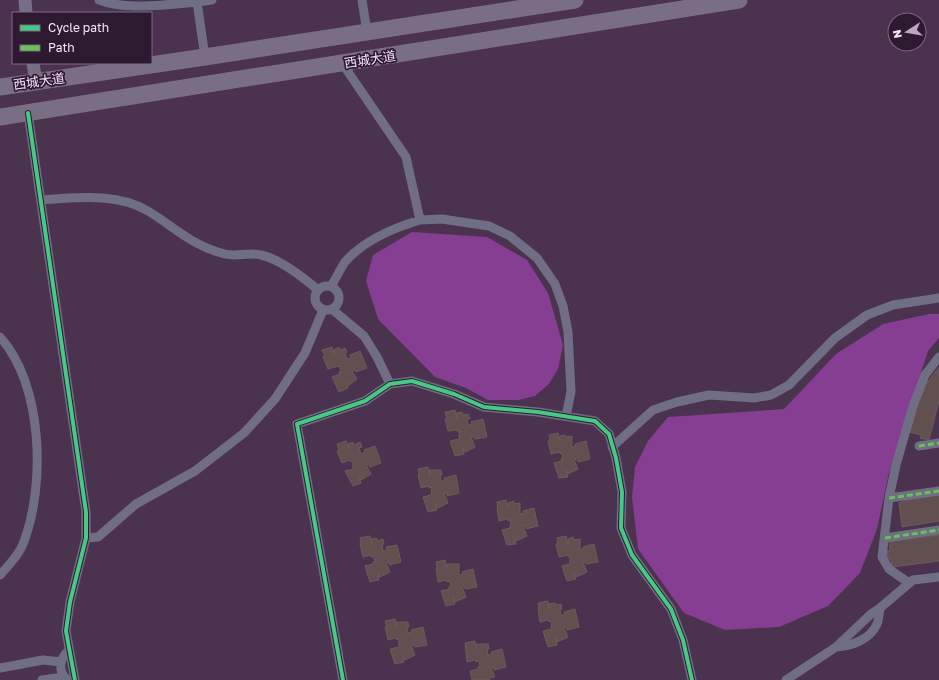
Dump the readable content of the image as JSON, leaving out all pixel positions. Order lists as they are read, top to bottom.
{
  "streets": {
    "highway": ["西城大道"]
  },
  "legend": ["Cycle path", "Path"],
  "north": "left"
}
